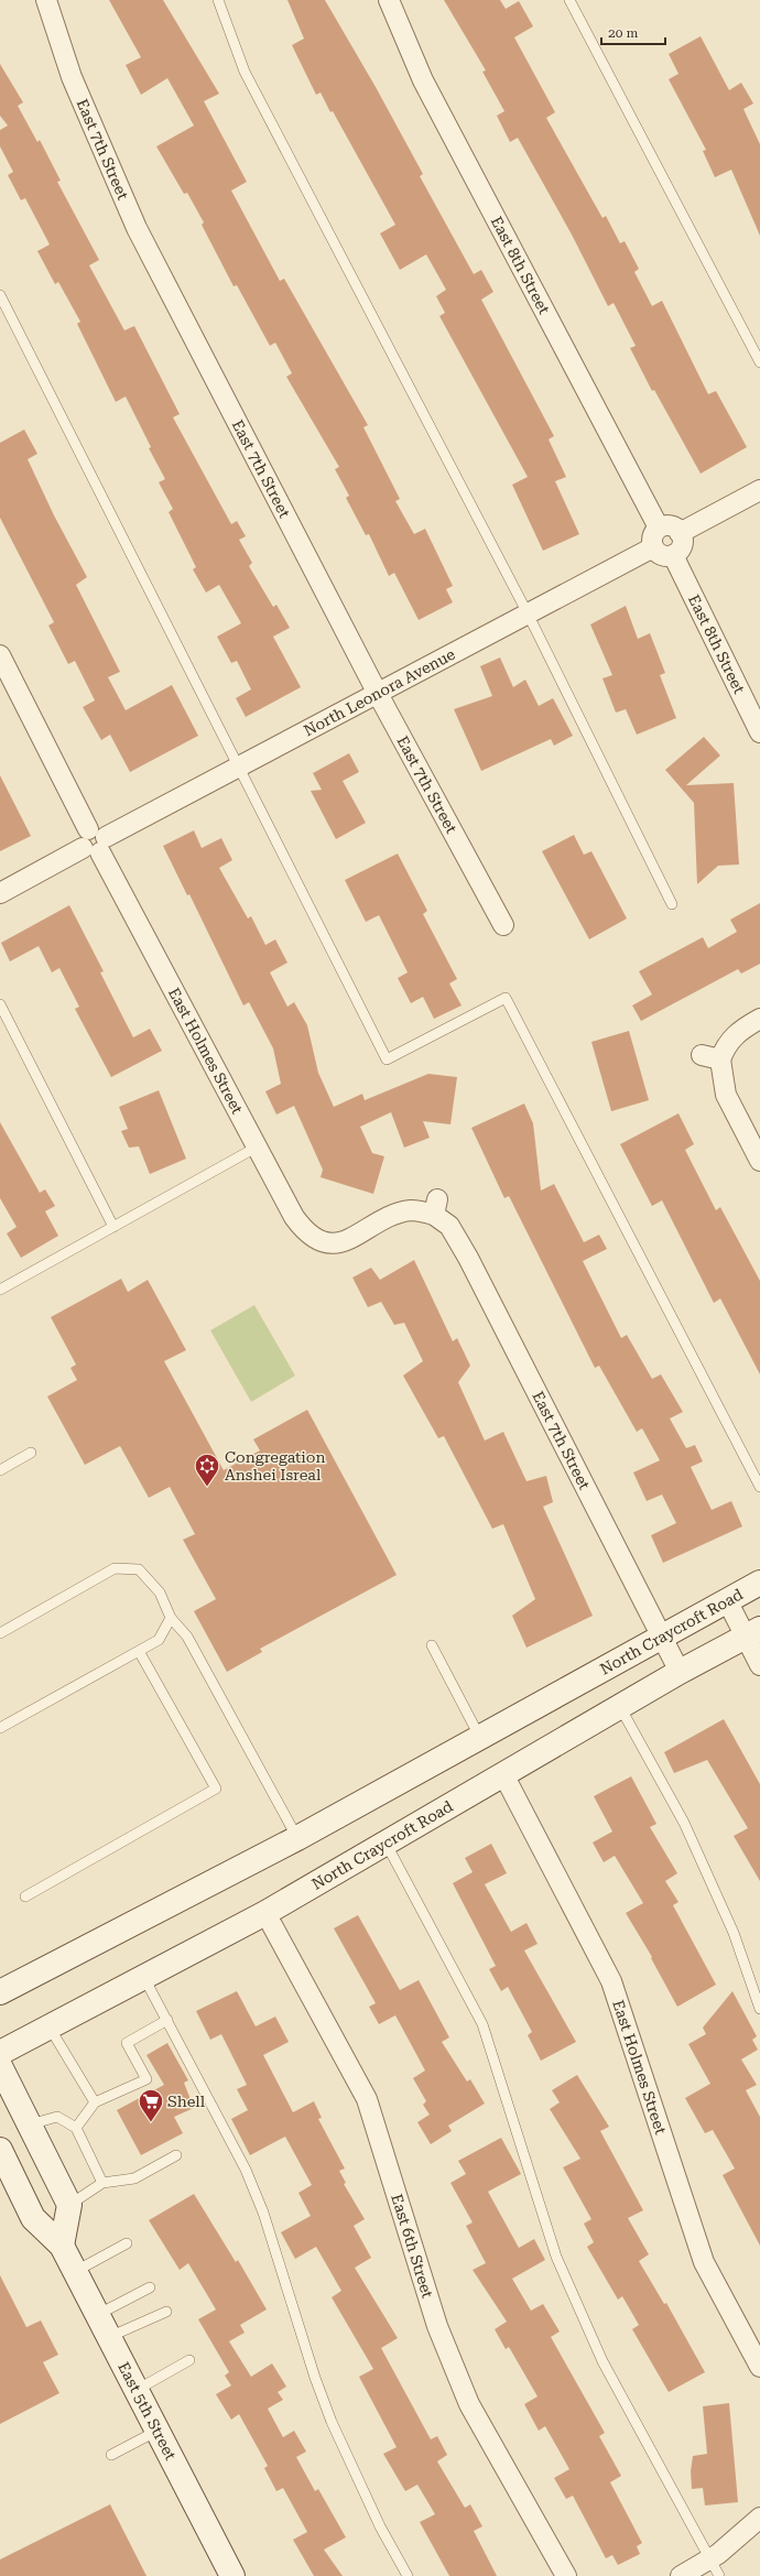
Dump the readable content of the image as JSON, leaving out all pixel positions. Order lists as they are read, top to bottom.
{
  "streets": {
    "main road": ["North Craycroft Road", "East 5th Street"],
    "street": [
      "East 7th Street",
      "East 8th Street",
      "North Leonora Avenue",
      "East Holmes Street",
      "East 6th Street"
    ]
  },
  "crossings": [
    ["East 7th Street", "North Leonora Avenue"],
    ["East 7th Street", "East Holmes Street"],
    ["East 7th Street", "North Craycroft Road"],
    ["East 8th Street", "North Leonora Avenue"],
    ["North Leonora Avenue", "East Holmes Street"],
    ["East Holmes Street", "North Craycroft Road"],
    ["North Craycroft Road", "East 6th Street"]
  ],
  "places": {
    "synagogue": ["Congregation Anshei Isreal"],
    "supermarket": ["Shell"]
  },
  "scale_bar": "20 m"
}
